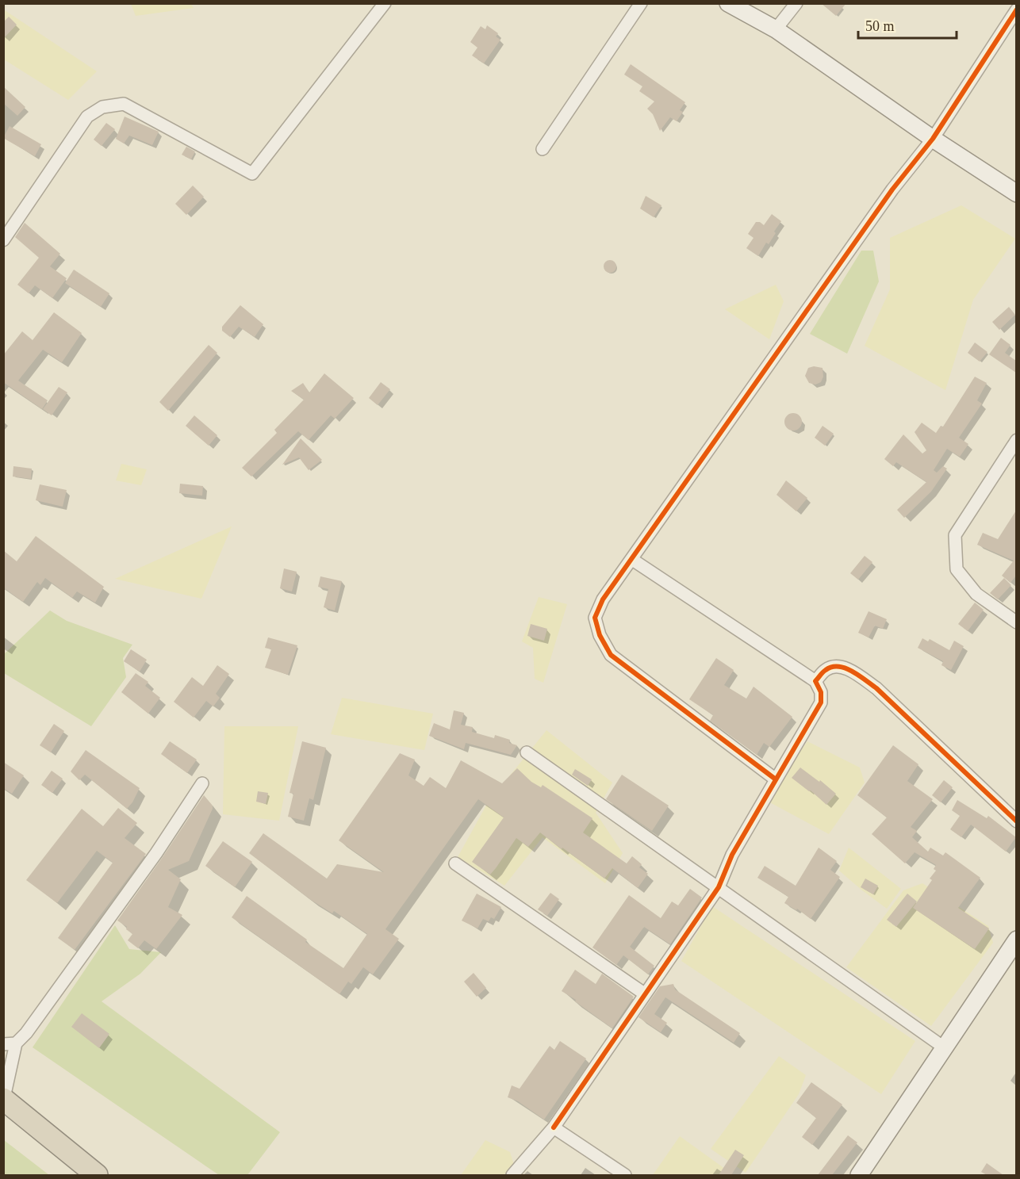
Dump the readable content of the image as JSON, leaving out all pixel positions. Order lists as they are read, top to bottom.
{
  "scale_bar": "50 m"
}
